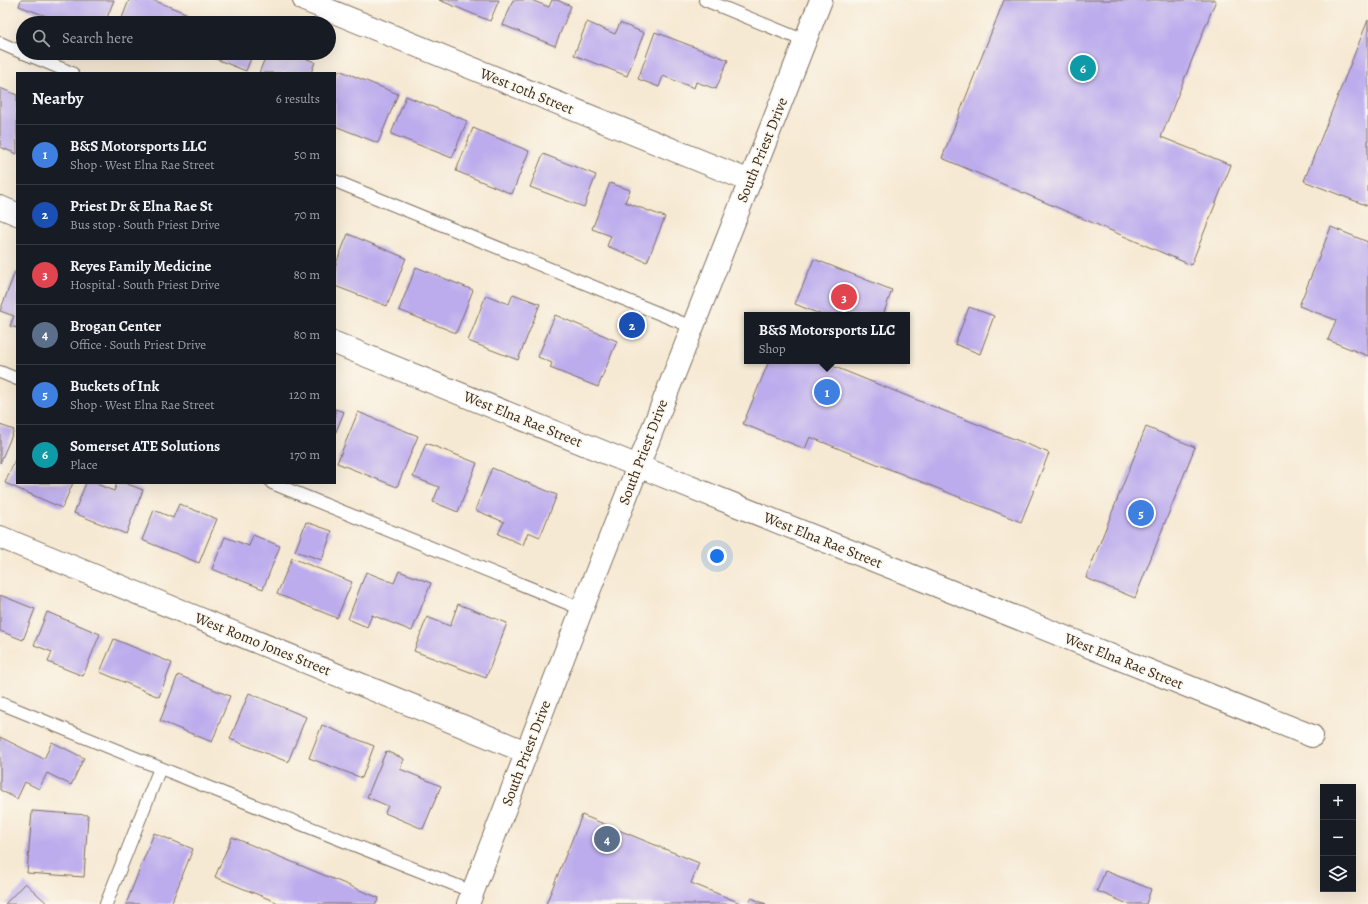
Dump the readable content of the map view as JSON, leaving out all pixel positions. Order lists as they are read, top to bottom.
{
  "streets": {
    "street": [
      "West 10th Street",
      "South Priest Drive",
      "West Elna Rae Street",
      "West Romo Jones Street"
    ]
  },
  "crossings": [
    ["West 10th Street", "South Priest Drive"],
    ["South Priest Drive", "West Elna Rae Street"],
    ["South Priest Drive", "West Romo Jones Street"]
  ],
  "page": {
    "search": "Search here",
    "pins": [
      "6",
      "3",
      "2",
      "1",
      "5",
      "4"
    ],
    "heading": ["Nearby", "6 results"],
    "list": [
      {
        "mark": "1",
        "name": "B&S Motorsports LLC",
        "note": "Shop · West Elna Rae Street",
        "value": "50 m"
      },
      {
        "mark": "2",
        "name": "Priest Dr & Elna Rae St",
        "note": "Bus stop · South Priest Drive",
        "value": "70 m"
      },
      {
        "mark": "3",
        "name": "Reyes Family Medicine",
        "note": "Hospital · South Priest Drive",
        "value": "80 m"
      },
      {
        "mark": "4",
        "name": "Brogan Center",
        "note": "Office · South Priest Drive",
        "value": "80 m"
      },
      {
        "mark": "5",
        "name": "Buckets of Ink",
        "note": "Shop · West Elna Rae Street",
        "value": "120 m"
      },
      {
        "mark": "6",
        "name": "Somerset ATE Solutions",
        "note": "Place",
        "value": "170 m"
      }
    ],
    "popup": ["B&S Motorsports LLC", "Shop"],
    "map_buttons": ["+", "−"]
  }
}
